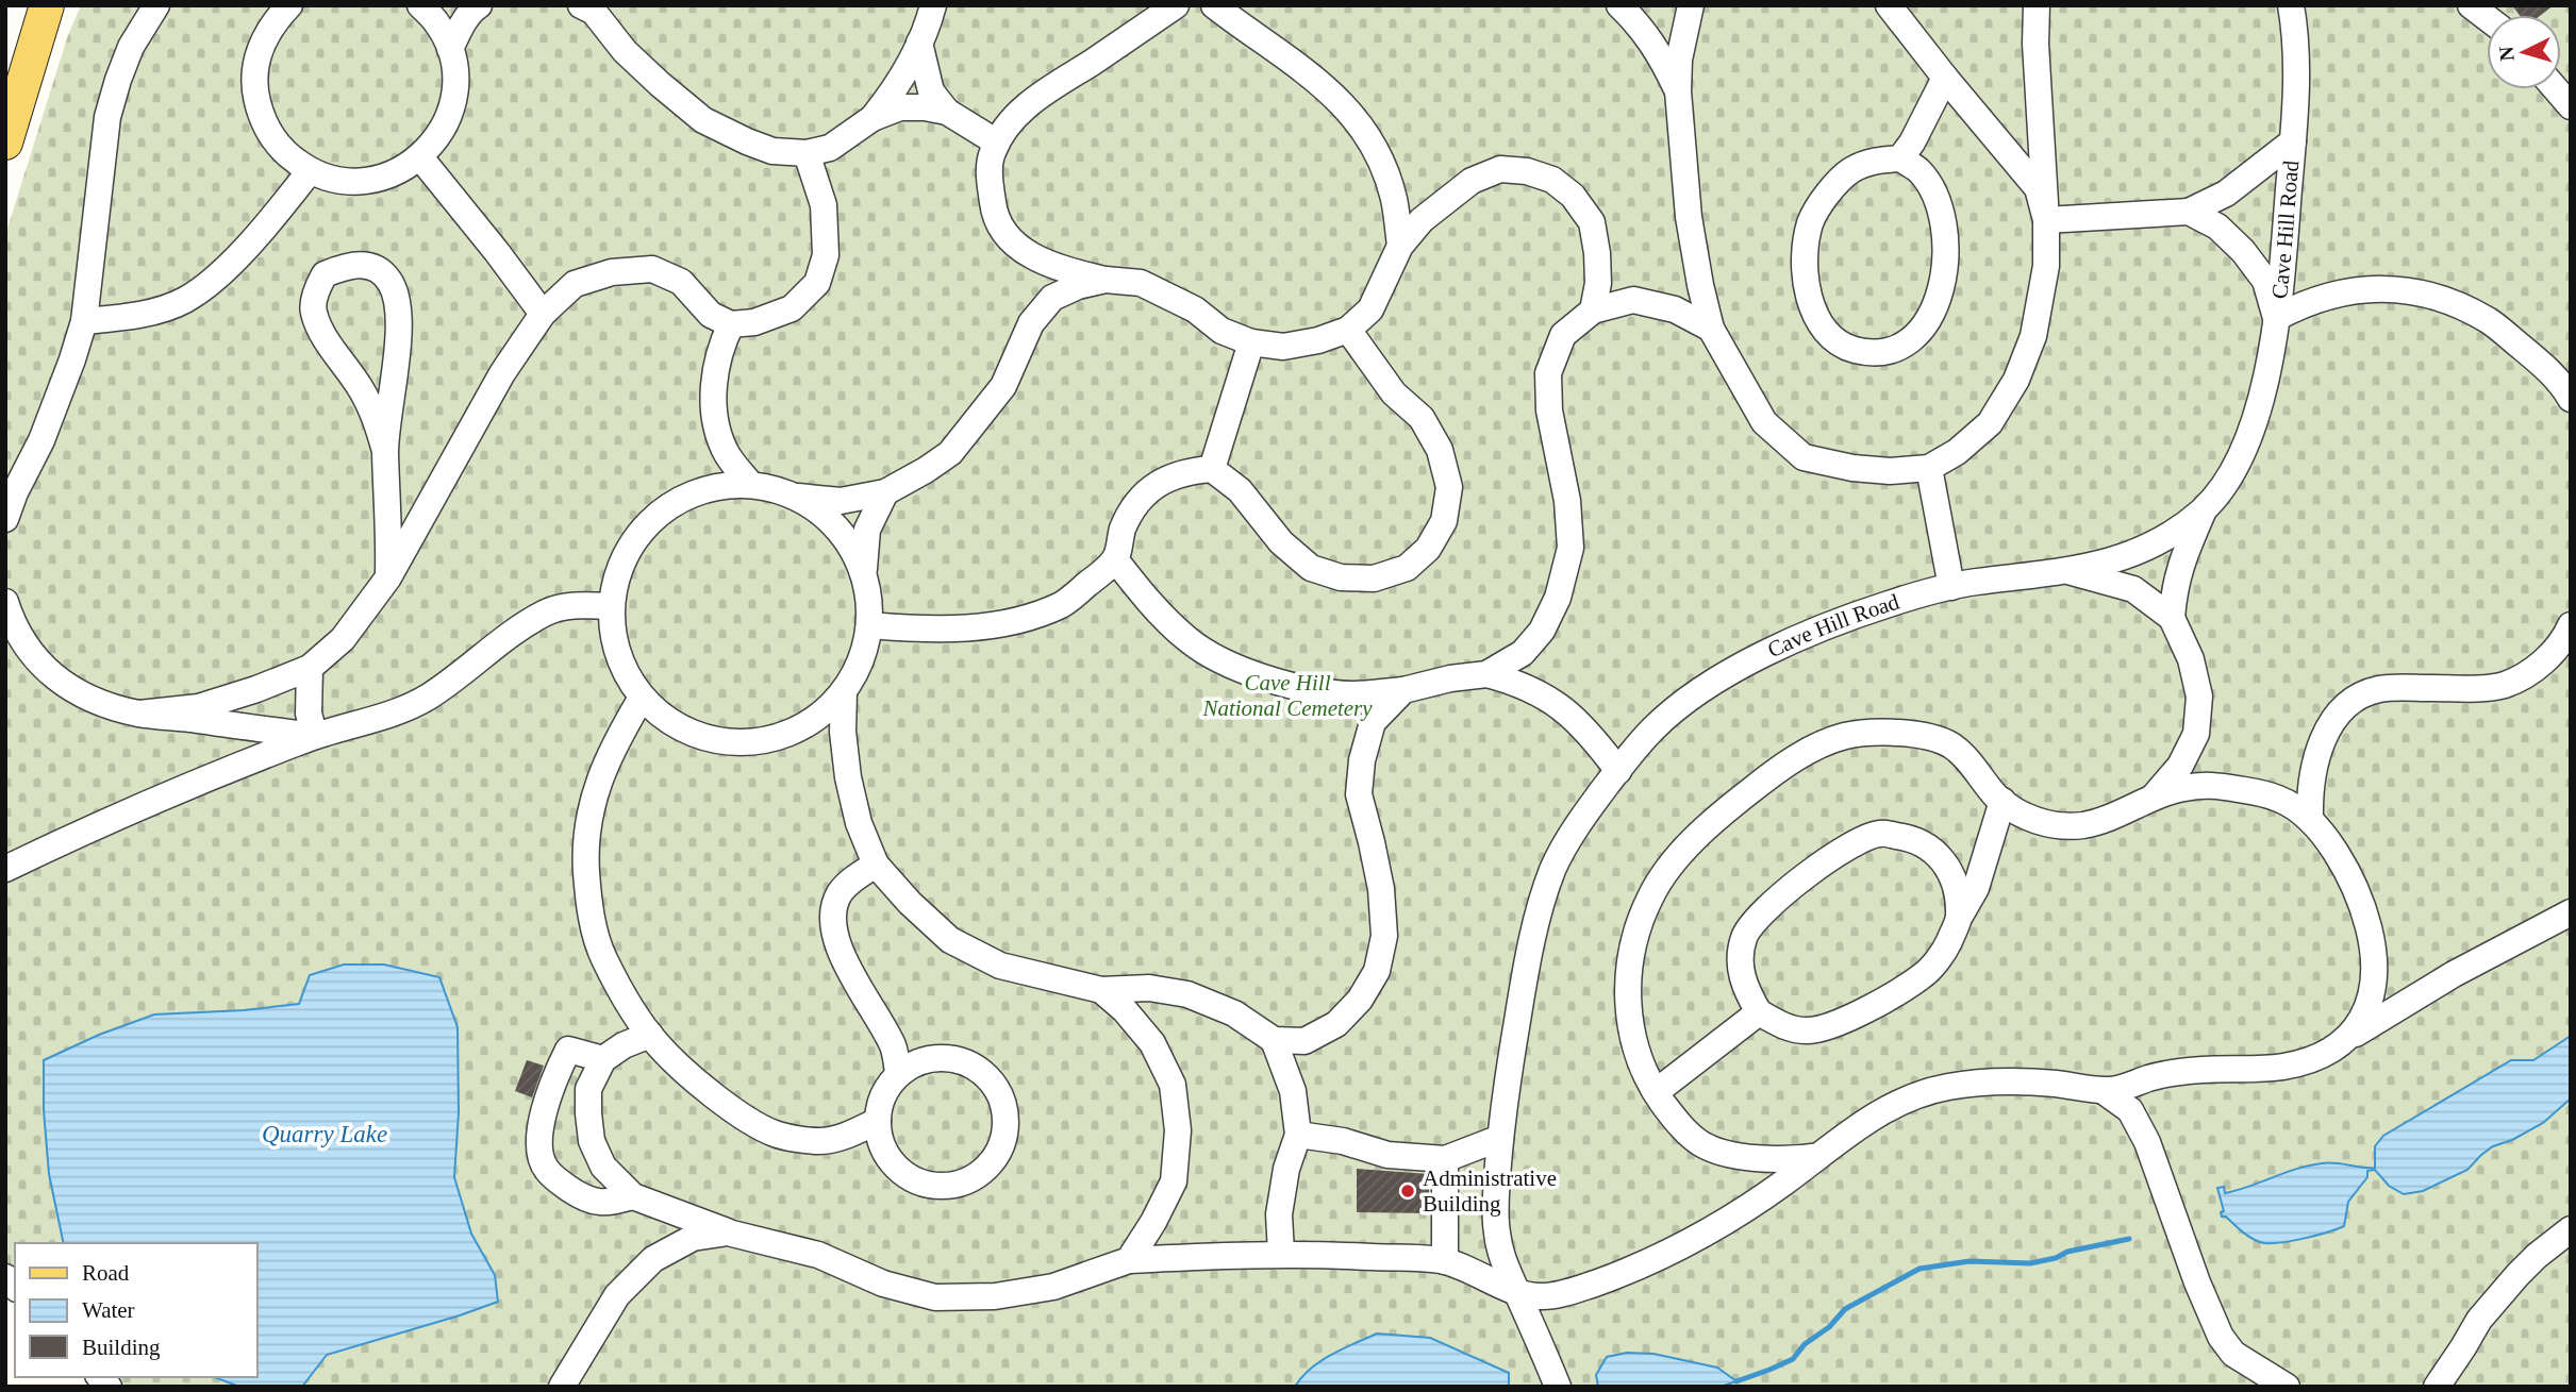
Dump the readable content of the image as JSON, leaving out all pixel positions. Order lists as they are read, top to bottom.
{
  "streets": {
    "street": ["Cave Hill Road"]
  },
  "water": ["Quarry Lake"],
  "parks": ["Cave Hill National Cemetery"],
  "places": ["Administrative Building"],
  "legend": ["Road", "Water", "Building"],
  "north": "left"
}
